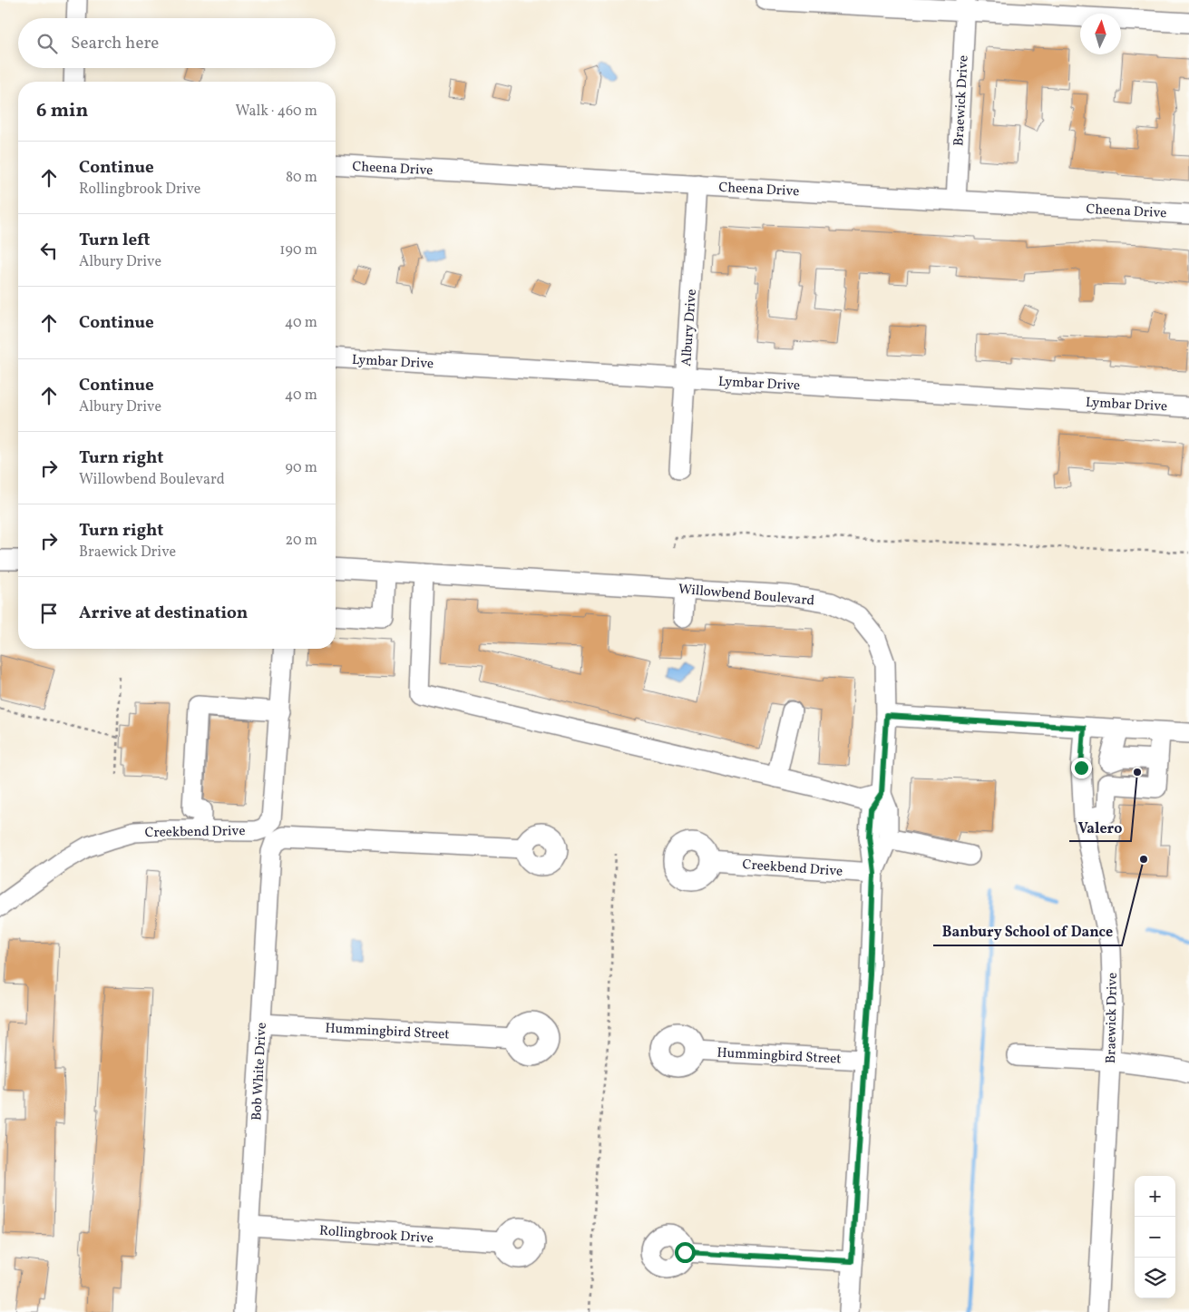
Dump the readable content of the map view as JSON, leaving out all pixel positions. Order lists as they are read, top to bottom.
{
  "streets": {
    "street": [
      "Braewick Drive",
      "Cheena Drive",
      "Albury Drive",
      "Lymbar Drive",
      "Willowbend Boulevard",
      "Creekbend Drive",
      "Hummingbird Street",
      "Bob White Drive",
      "Rollingbrook Drive"
    ]
  },
  "crossings": [
    ["Braewick Drive", "Cheena Drive"],
    ["Cheena Drive", "Albury Drive"],
    ["Albury Drive", "Lymbar Drive"],
    ["Hummingbird Street", "Bob White Drive"],
    ["Bob White Drive", "Rollingbrook Drive"]
  ],
  "places": ["Valero", "Banbury School of Dance"],
  "north": "top",
  "page": {
    "search": "Search here",
    "heading": ["6 min", "Walk · 460 m"],
    "list": [
      ["Continue", "Rollingbrook Drive", "80 m"],
      ["Turn left", "Albury Drive", "190 m"],
      ["Continue", "40 m"],
      ["Continue", "Albury Drive", "40 m"],
      ["Turn right", "Willowbend Boulevard", "90 m"],
      ["Turn right", "Braewick Drive", "20 m"],
      "Arrive at destination"
    ],
    "map_buttons": ["+", "−"]
  }
}
